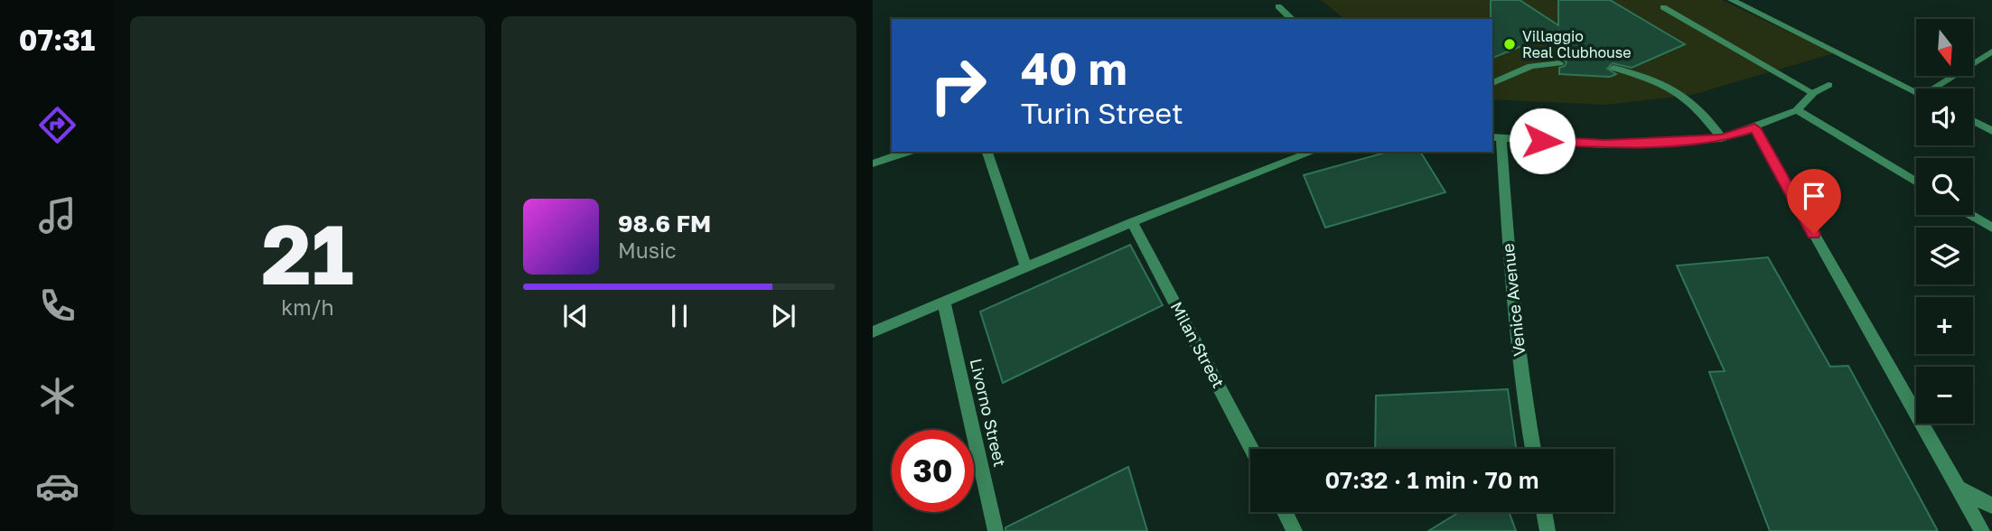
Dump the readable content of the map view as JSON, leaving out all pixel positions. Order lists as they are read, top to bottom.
{
  "streets": {
    "street": ["Venice Avenue", "Milan Street", "Livorno Street"]
  },
  "places": ["Villaggio Real Clubhouse"],
  "north": "bottom",
  "page": {
    "tabs": "07:31",
    "tile": ["21", "km/h"],
    "map_buttons": ["+", "−"],
    "turn": ["40 m", "Turin Street"],
    "song": ["98.6 FM", "Music"],
    "limit": "30",
    "trip": "07:32 · 1 min · 70 m"
  }
}
